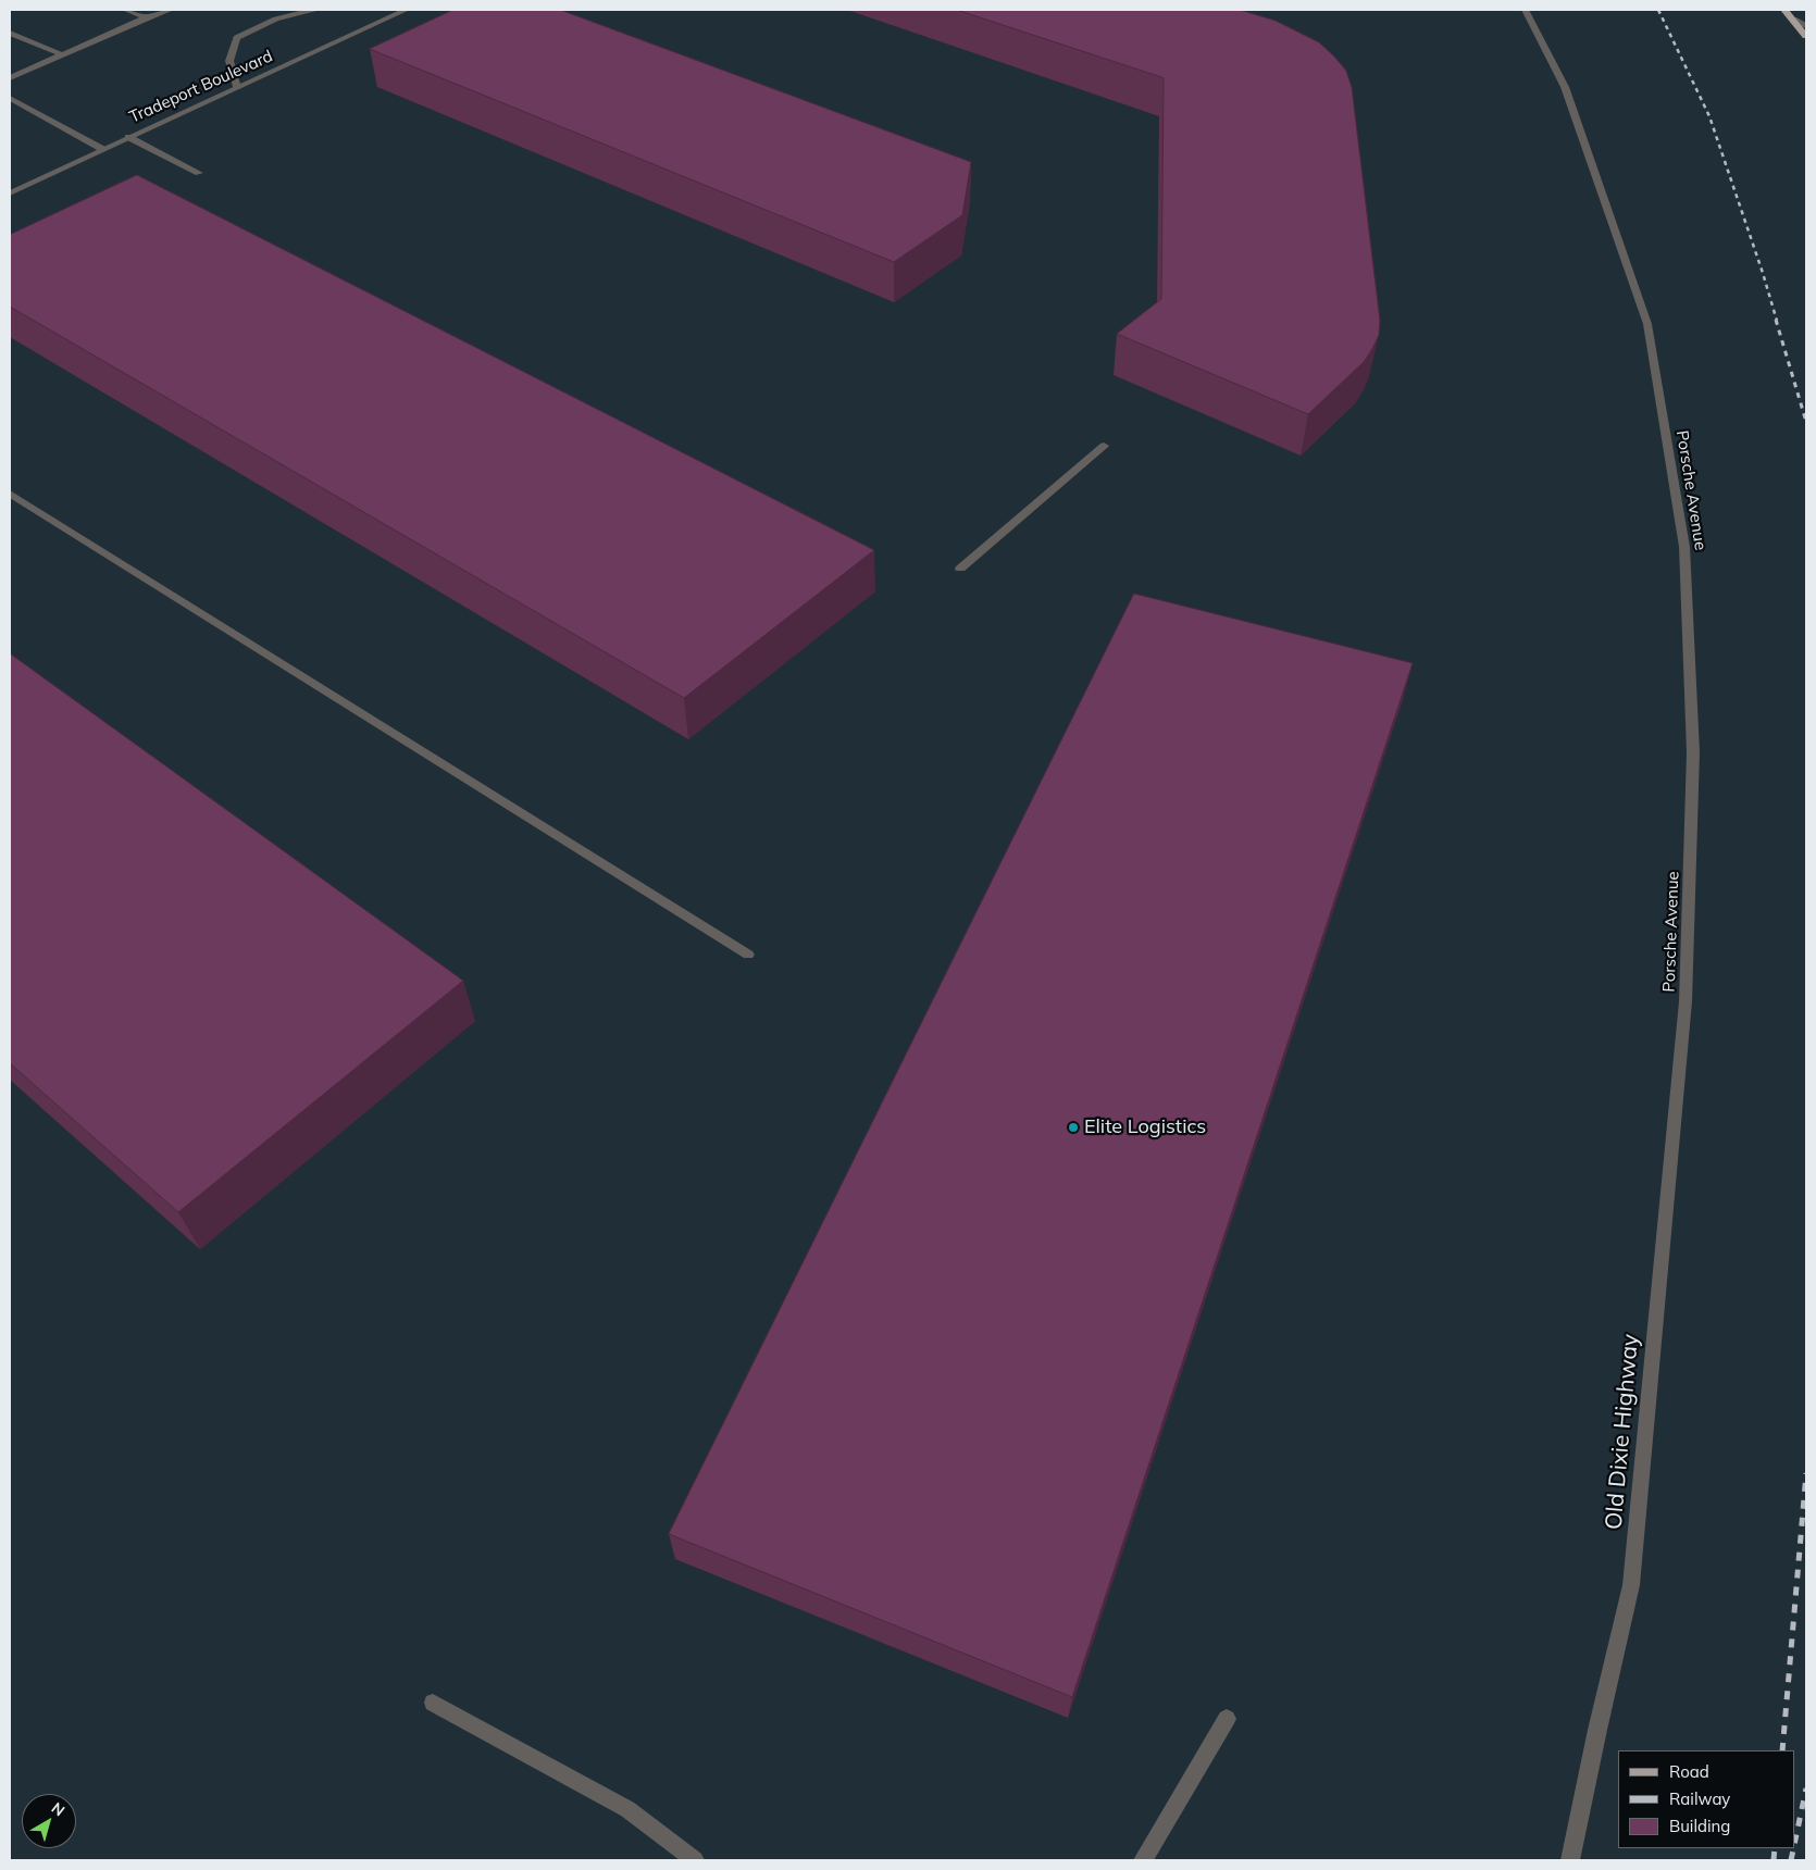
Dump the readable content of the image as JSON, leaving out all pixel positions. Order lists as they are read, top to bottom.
{
  "streets": {
    "street": ["Tradeport Boulevard", "Porsche Avenue", "Old Dixie Highway"]
  },
  "crossings": [
    ["Porsche Avenue", "Old Dixie Highway"]
  ],
  "places": ["Elite Logistics"],
  "legend": ["Road", "Railway", "Building"],
  "north": "top right"
}
